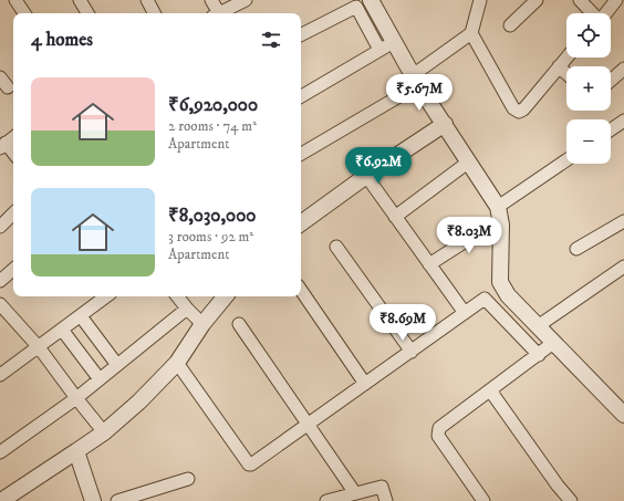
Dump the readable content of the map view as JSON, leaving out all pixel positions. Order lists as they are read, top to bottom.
{
  "page": {
    "map_buttons": ["+", "−"],
    "heading": "4 homes",
    "list": [
      {
        "name": "₹6,920,000",
        "note": "2 rooms · 74 m² · Apartment"
      },
      {
        "name": "₹8,030,000",
        "note": "3 rooms · 92 m² · Apartment"
      }
    ],
    "price": [
      "₹5.67M",
      "₹6.92M",
      "₹8.03M",
      "₹8.69M"
    ]
  }
}
